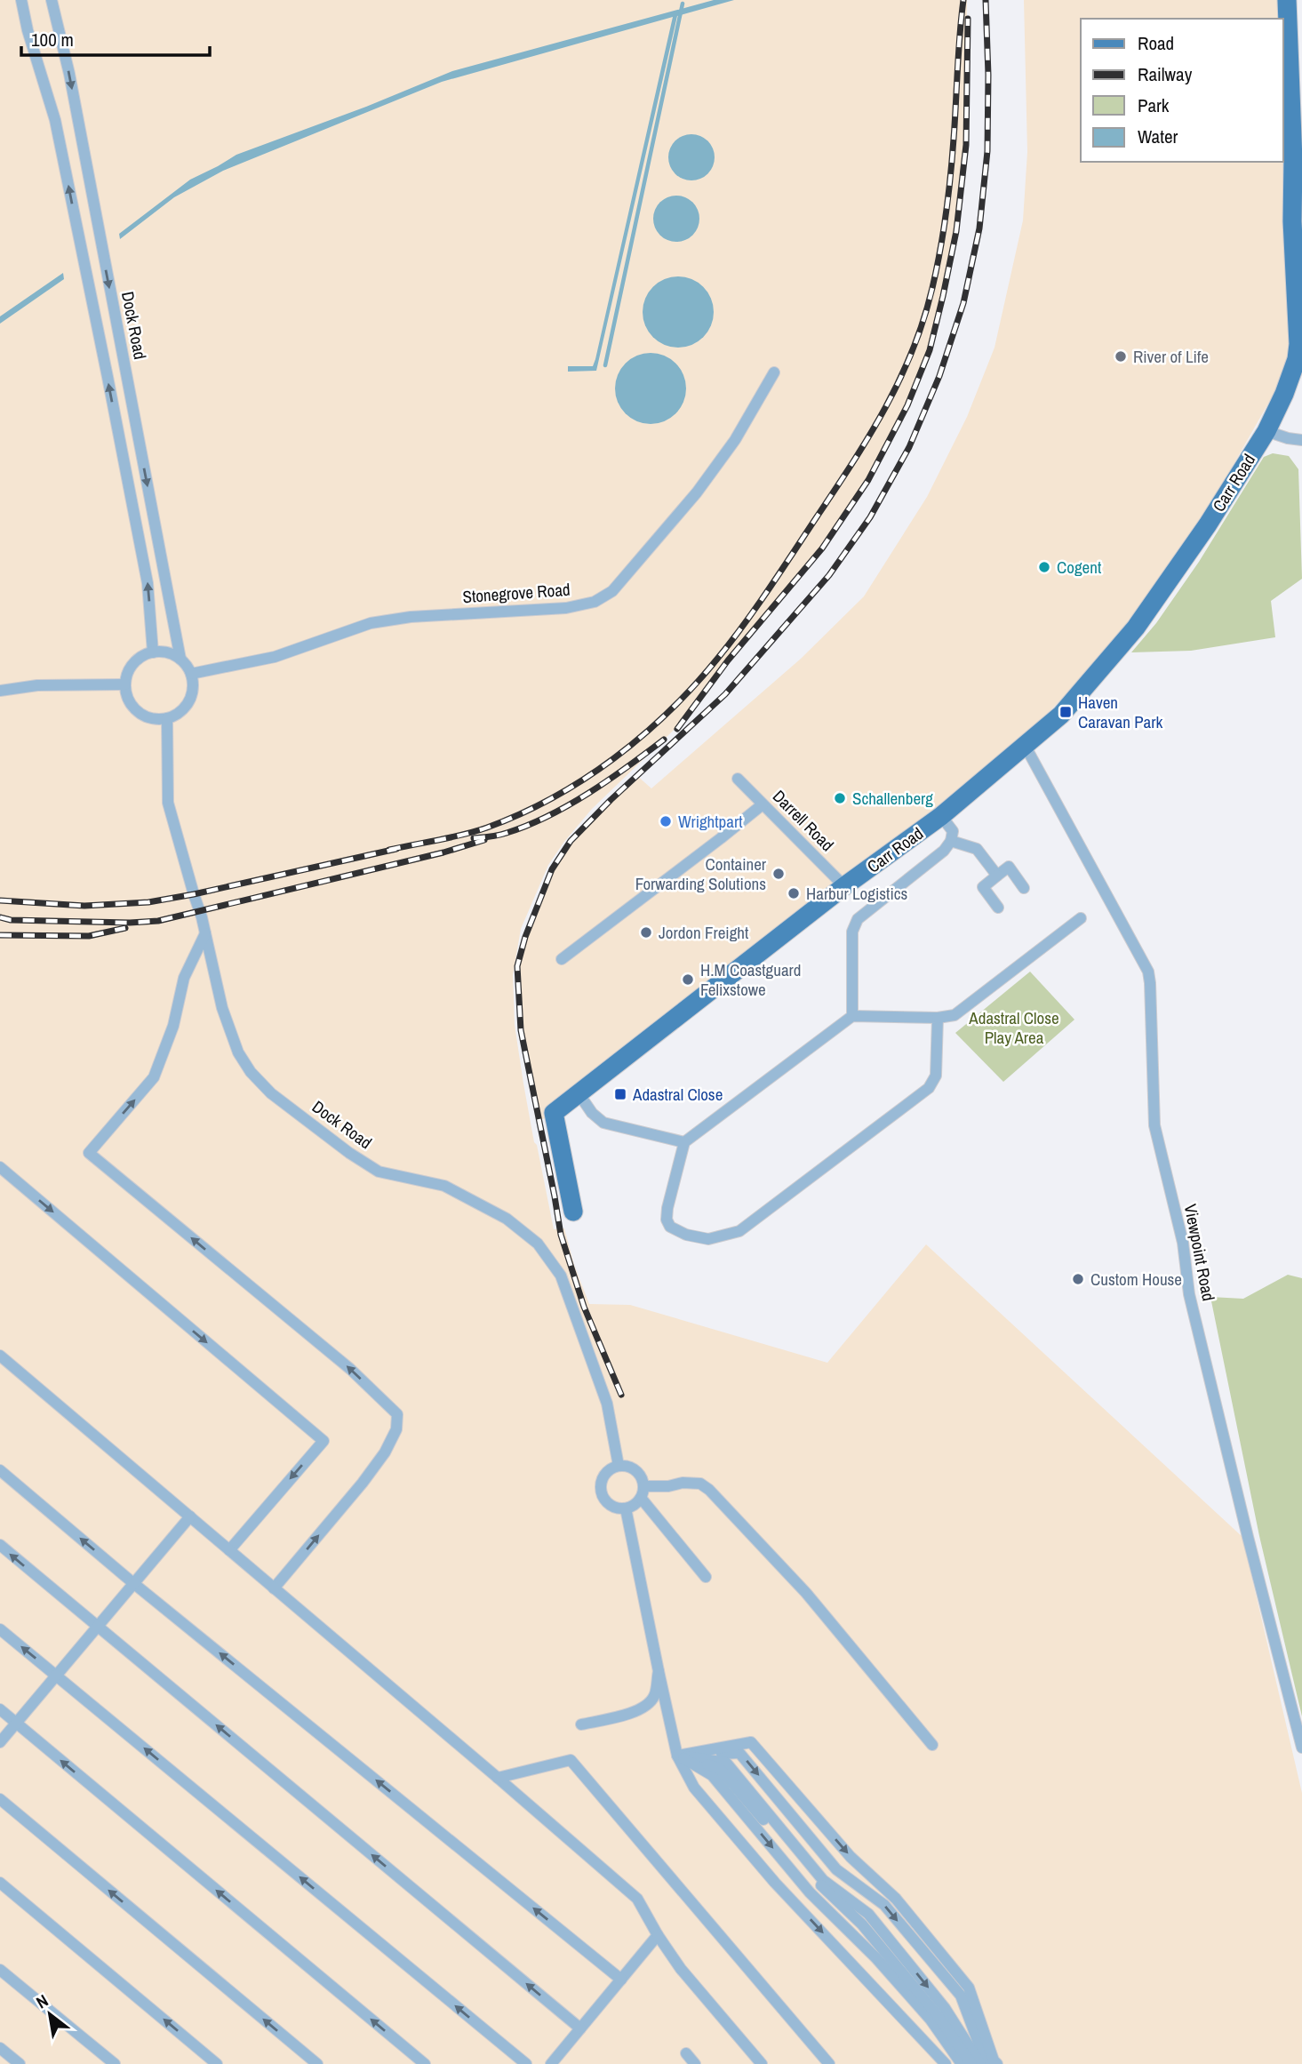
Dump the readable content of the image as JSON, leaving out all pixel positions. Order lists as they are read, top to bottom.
{
  "streets": {
    "main road": ["Carr Road"],
    "street": [
      "Dock Road",
      "Stonegrove Road",
      "Darrell Road",
      "Viewpoint Road"
    ]
  },
  "crossings": [
    ["Dock Road", "Stonegrove Road"],
    ["Carr Road", "Darrell Road"],
    ["Carr Road", "Viewpoint Road"]
  ],
  "parks": ["Adastral Close Play Area"],
  "places": {
    "other": [
      "River of Life",
      "Cogent",
      "Schallenberg",
      "Wrightpart",
      "Container Forwarding Solutions",
      "Harbur Logistics",
      "Jordon Freight",
      "H.M Coastguard Felixstowe",
      "Custom House"
    ],
    "transit": ["Haven Caravan Park", "Adastral Close"]
  },
  "legend": [
    "Road",
    "Railway",
    "Park",
    "Water"
  ],
  "scale_bar": "100 m",
  "north": "top left"
}
